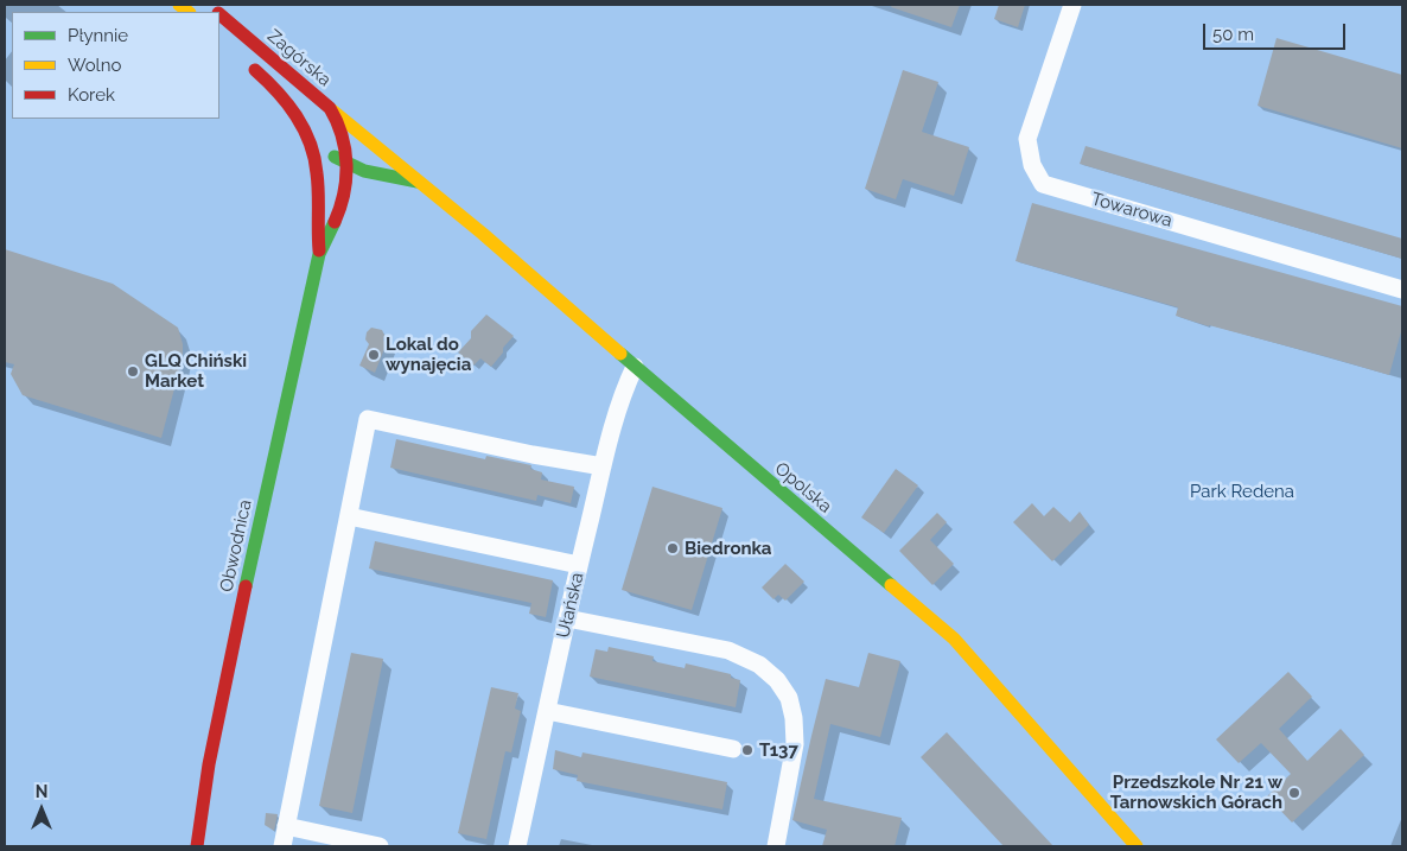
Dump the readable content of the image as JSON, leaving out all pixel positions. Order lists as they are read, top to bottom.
{
  "streets": {
    "main road": ["Zagórska", "Opolska", "Obwodnica"],
    "street": ["Towarowa", "Ułańska"]
  },
  "crossings": [
    ["Zagórska", "Opolska"],
    ["Zagórska", "Obwodnica"],
    ["Opolska", "Obwodnica"],
    ["Opolska", "Ułańska"]
  ],
  "parks": ["Park Redena"],
  "places": [
    "Lokal do wynajęcia",
    "GLQ Chiński Market",
    "Biedronka",
    "T137",
    "Przedszkole Nr 21 w Tarnowskich Górach"
  ],
  "legend": ["Płynnie", "Wolno", "Korek"],
  "scale_bar": "50 m",
  "north": "top"
}
